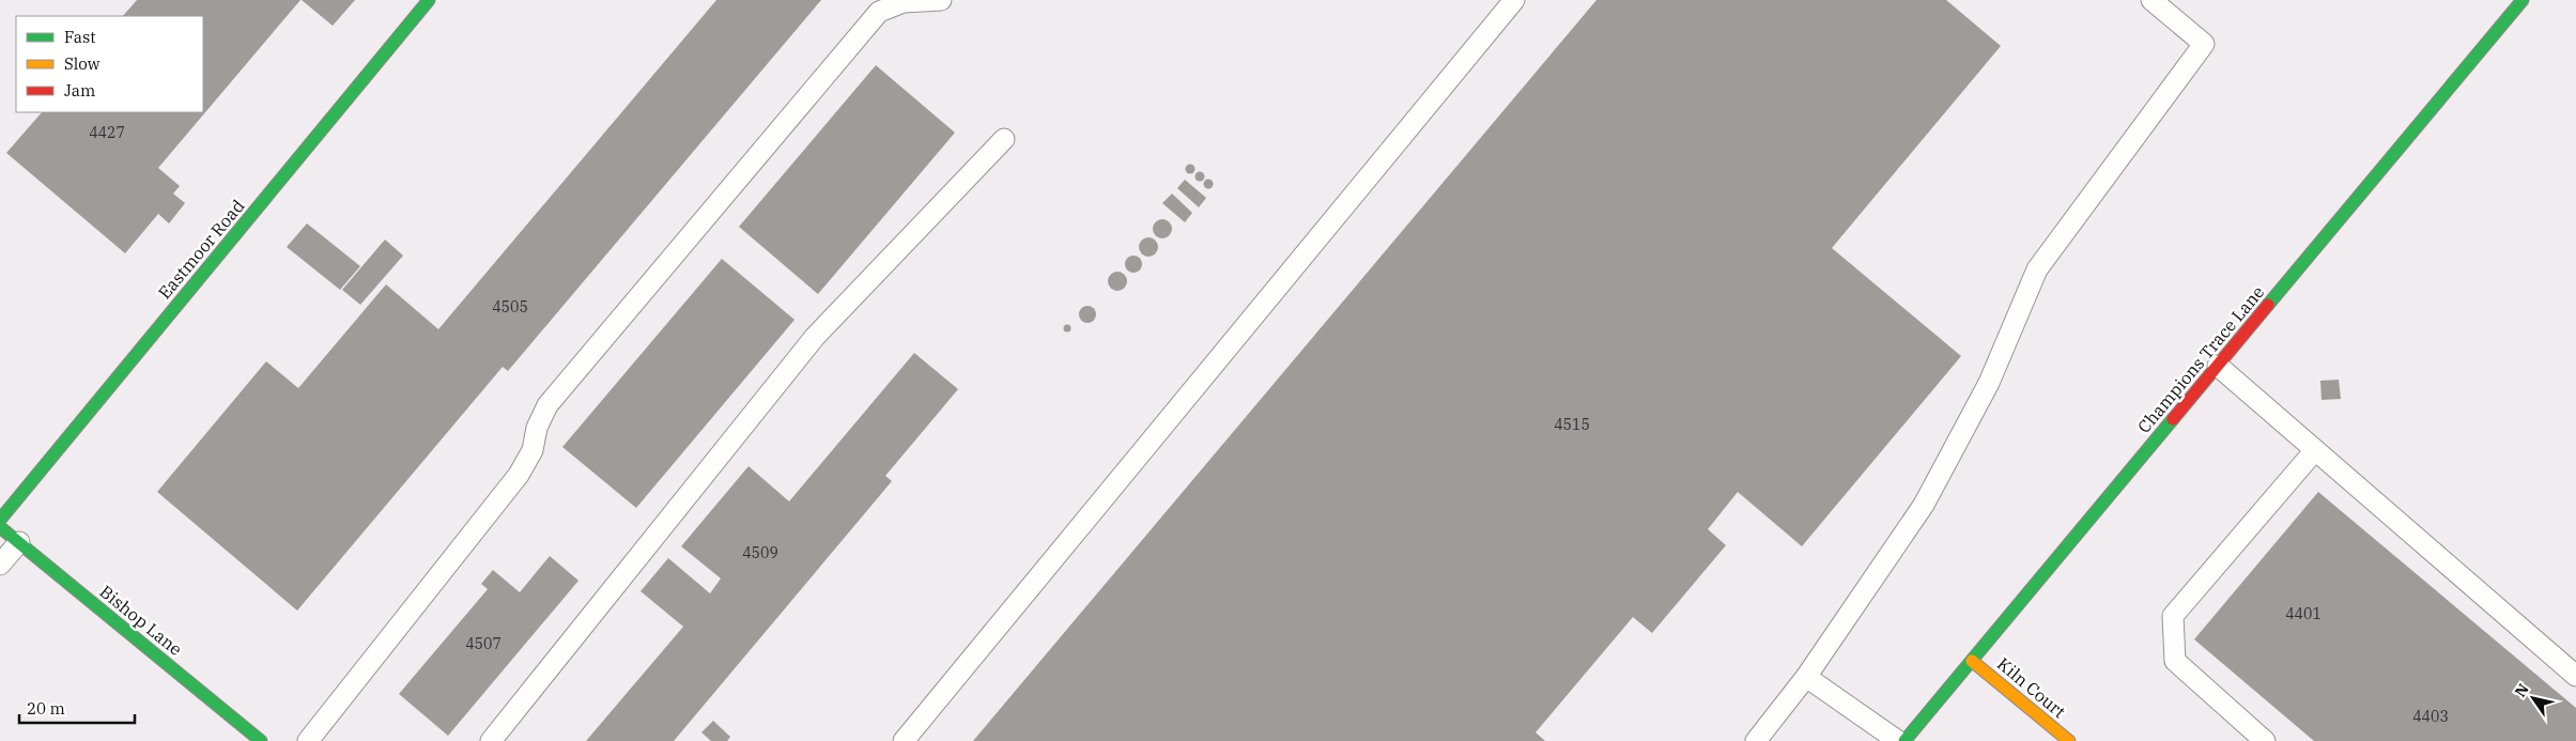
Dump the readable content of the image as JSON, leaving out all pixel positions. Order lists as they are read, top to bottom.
{
  "streets": {
    "street": [
      "Eastmoor Road",
      "Champions Trace Lane",
      "Bishop Lane",
      "Kiln Court"
    ]
  },
  "crossings": [
    ["Champions Trace Lane", "Kiln Court"]
  ],
  "house_numbers": [
    "4427",
    "4505",
    "4515",
    "4509",
    "4401",
    "4507",
    "4403"
  ],
  "legend": ["Fast", "Slow", "Jam"],
  "scale_bar": "20 m",
  "north": "top left"
}
